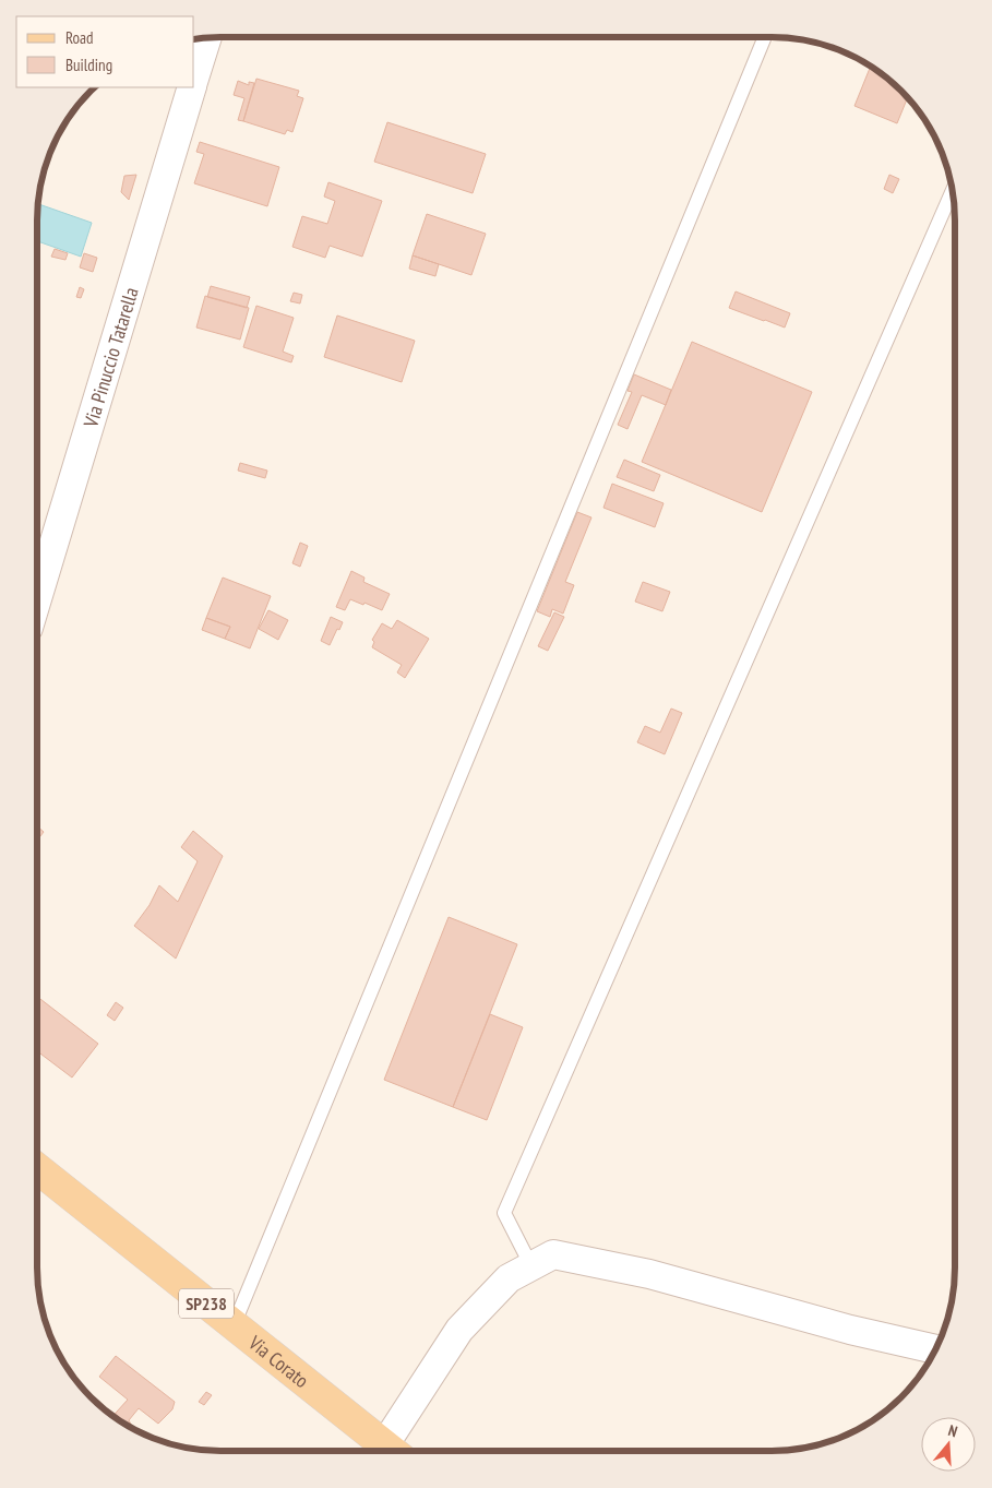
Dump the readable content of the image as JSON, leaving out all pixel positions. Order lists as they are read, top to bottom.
{
  "streets": {
    "main road": ["SP238", "Via Corato"],
    "street": ["Via Pinuccio Tatarella"]
  },
  "legend": ["Road", "Building"],
  "north": "top"
}
